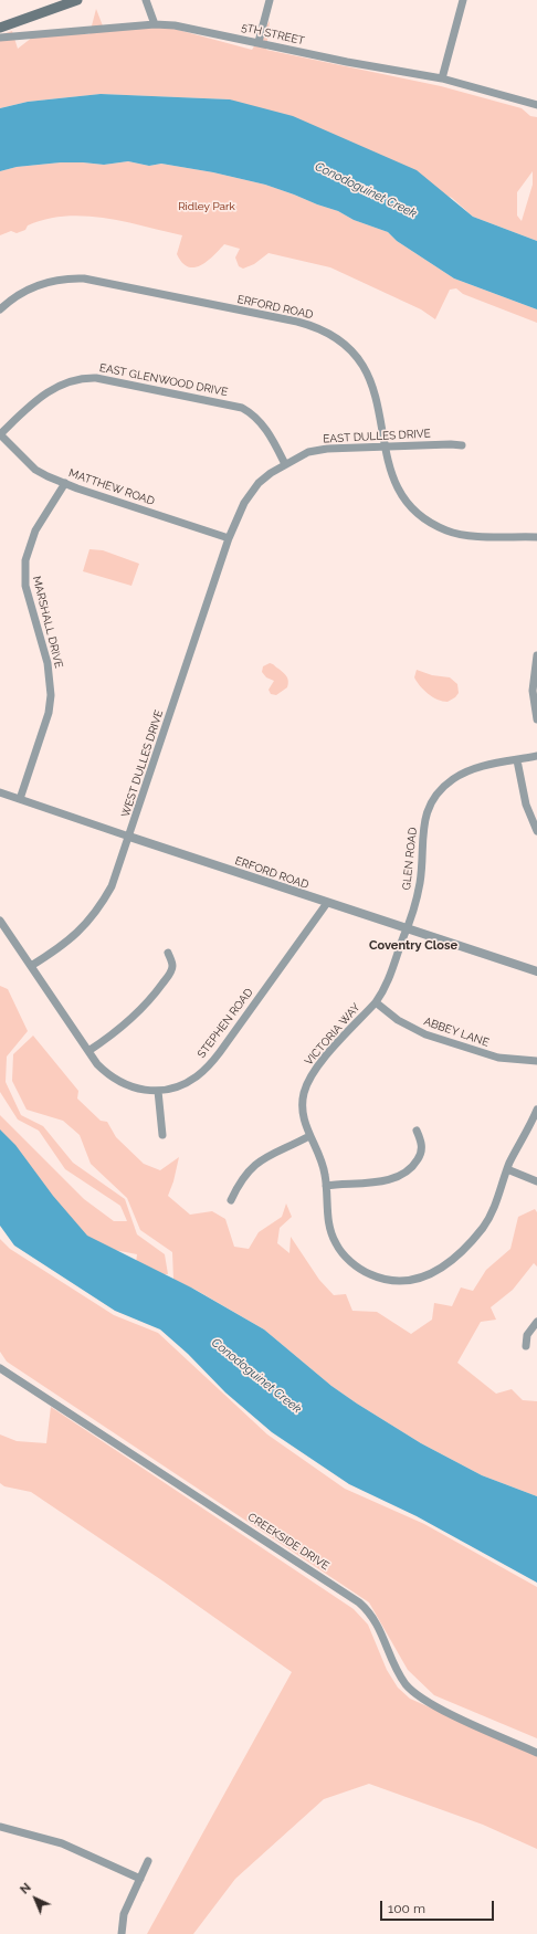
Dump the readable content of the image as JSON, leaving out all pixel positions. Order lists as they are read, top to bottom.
{
  "streets": {
    "street": [
      "5TH STREET",
      "ERFORD ROAD",
      "EAST GLENWOOD DRIVE",
      "EAST DULLES DRIVE",
      "MATTHEW ROAD",
      "MARSHALL DRIVE",
      "WEST DULLES DRIVE",
      "GLEN ROAD",
      "STEPHEN ROAD",
      "ABBEY LANE",
      "VICTORIA WAY",
      "CREEKSIDE DRIVE"
    ]
  },
  "crossings": [
    ["ERFORD ROAD", "EAST DULLES DRIVE"],
    ["ERFORD ROAD", "MARSHALL DRIVE"],
    ["ERFORD ROAD", "WEST DULLES DRIVE"],
    ["ERFORD ROAD", "GLEN ROAD"],
    ["ERFORD ROAD", "STEPHEN ROAD"],
    ["ERFORD ROAD", "VICTORIA WAY"],
    ["EAST GLENWOOD DRIVE", "EAST DULLES DRIVE"],
    ["EAST GLENWOOD DRIVE", "MATTHEW ROAD"],
    ["EAST DULLES DRIVE", "MATTHEW ROAD"],
    ["EAST DULLES DRIVE", "WEST DULLES DRIVE"],
    ["MATTHEW ROAD", "MARSHALL DRIVE"],
    ["MATTHEW ROAD", "WEST DULLES DRIVE"],
    ["WEST DULLES DRIVE", "STEPHEN ROAD"],
    ["GLEN ROAD", "VICTORIA WAY"],
    ["ABBEY LANE", "VICTORIA WAY"]
  ],
  "districts": ["Coventry Close"],
  "water": ["Conodoguinet Creek"],
  "parks": ["Ridley Park"],
  "scale_bar": "100 m",
  "north": "top left"
}
